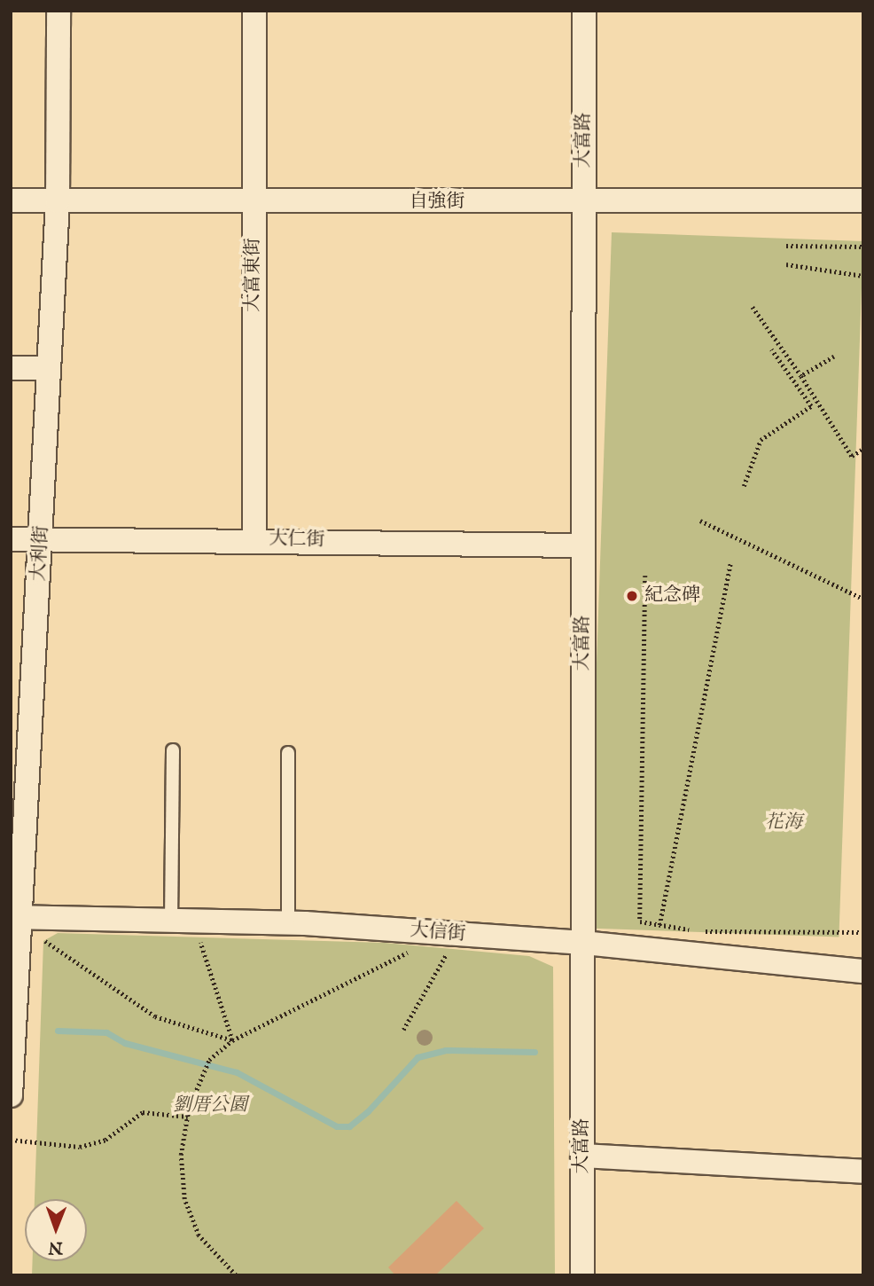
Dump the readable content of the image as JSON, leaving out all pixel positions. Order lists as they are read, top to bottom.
{
  "streets": {
    "street": [
      "大富路",
      "自強街",
      "大富東街",
      "大仁街",
      "大利街",
      "大信街"
    ]
  },
  "crossings": [
    ["大富路", "自強街"],
    ["大富路", "大仁街"],
    ["大富路", "大信街"],
    ["自強街", "大富東街"],
    ["自強街", "大利街"],
    ["大富東街", "大仁街"],
    ["大仁街", "大利街"],
    ["大利街", "大信街"]
  ],
  "parks": ["花海", "劉厝公園"],
  "places": ["紀念碑"],
  "north": "bottom"
}
